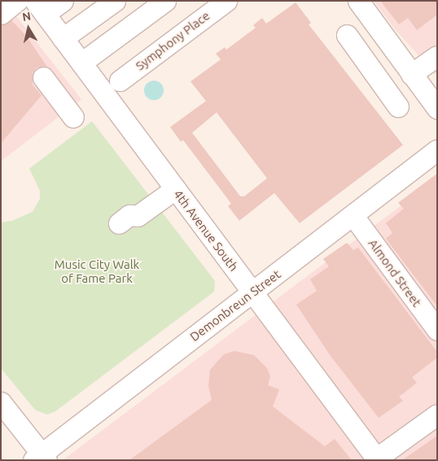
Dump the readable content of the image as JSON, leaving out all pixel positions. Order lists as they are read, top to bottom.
{
  "streets": {
    "street": [
      "Symphony Place",
      "4th Avenue South",
      "Almond Street",
      "Demonbreun Street"
    ]
  },
  "crossings": [
    ["4th Avenue South", "Demonbreun Street"],
    ["Almond Street", "Demonbreun Street"]
  ],
  "parks": ["Music City Walk of Fame Park"],
  "north": "top"
}
